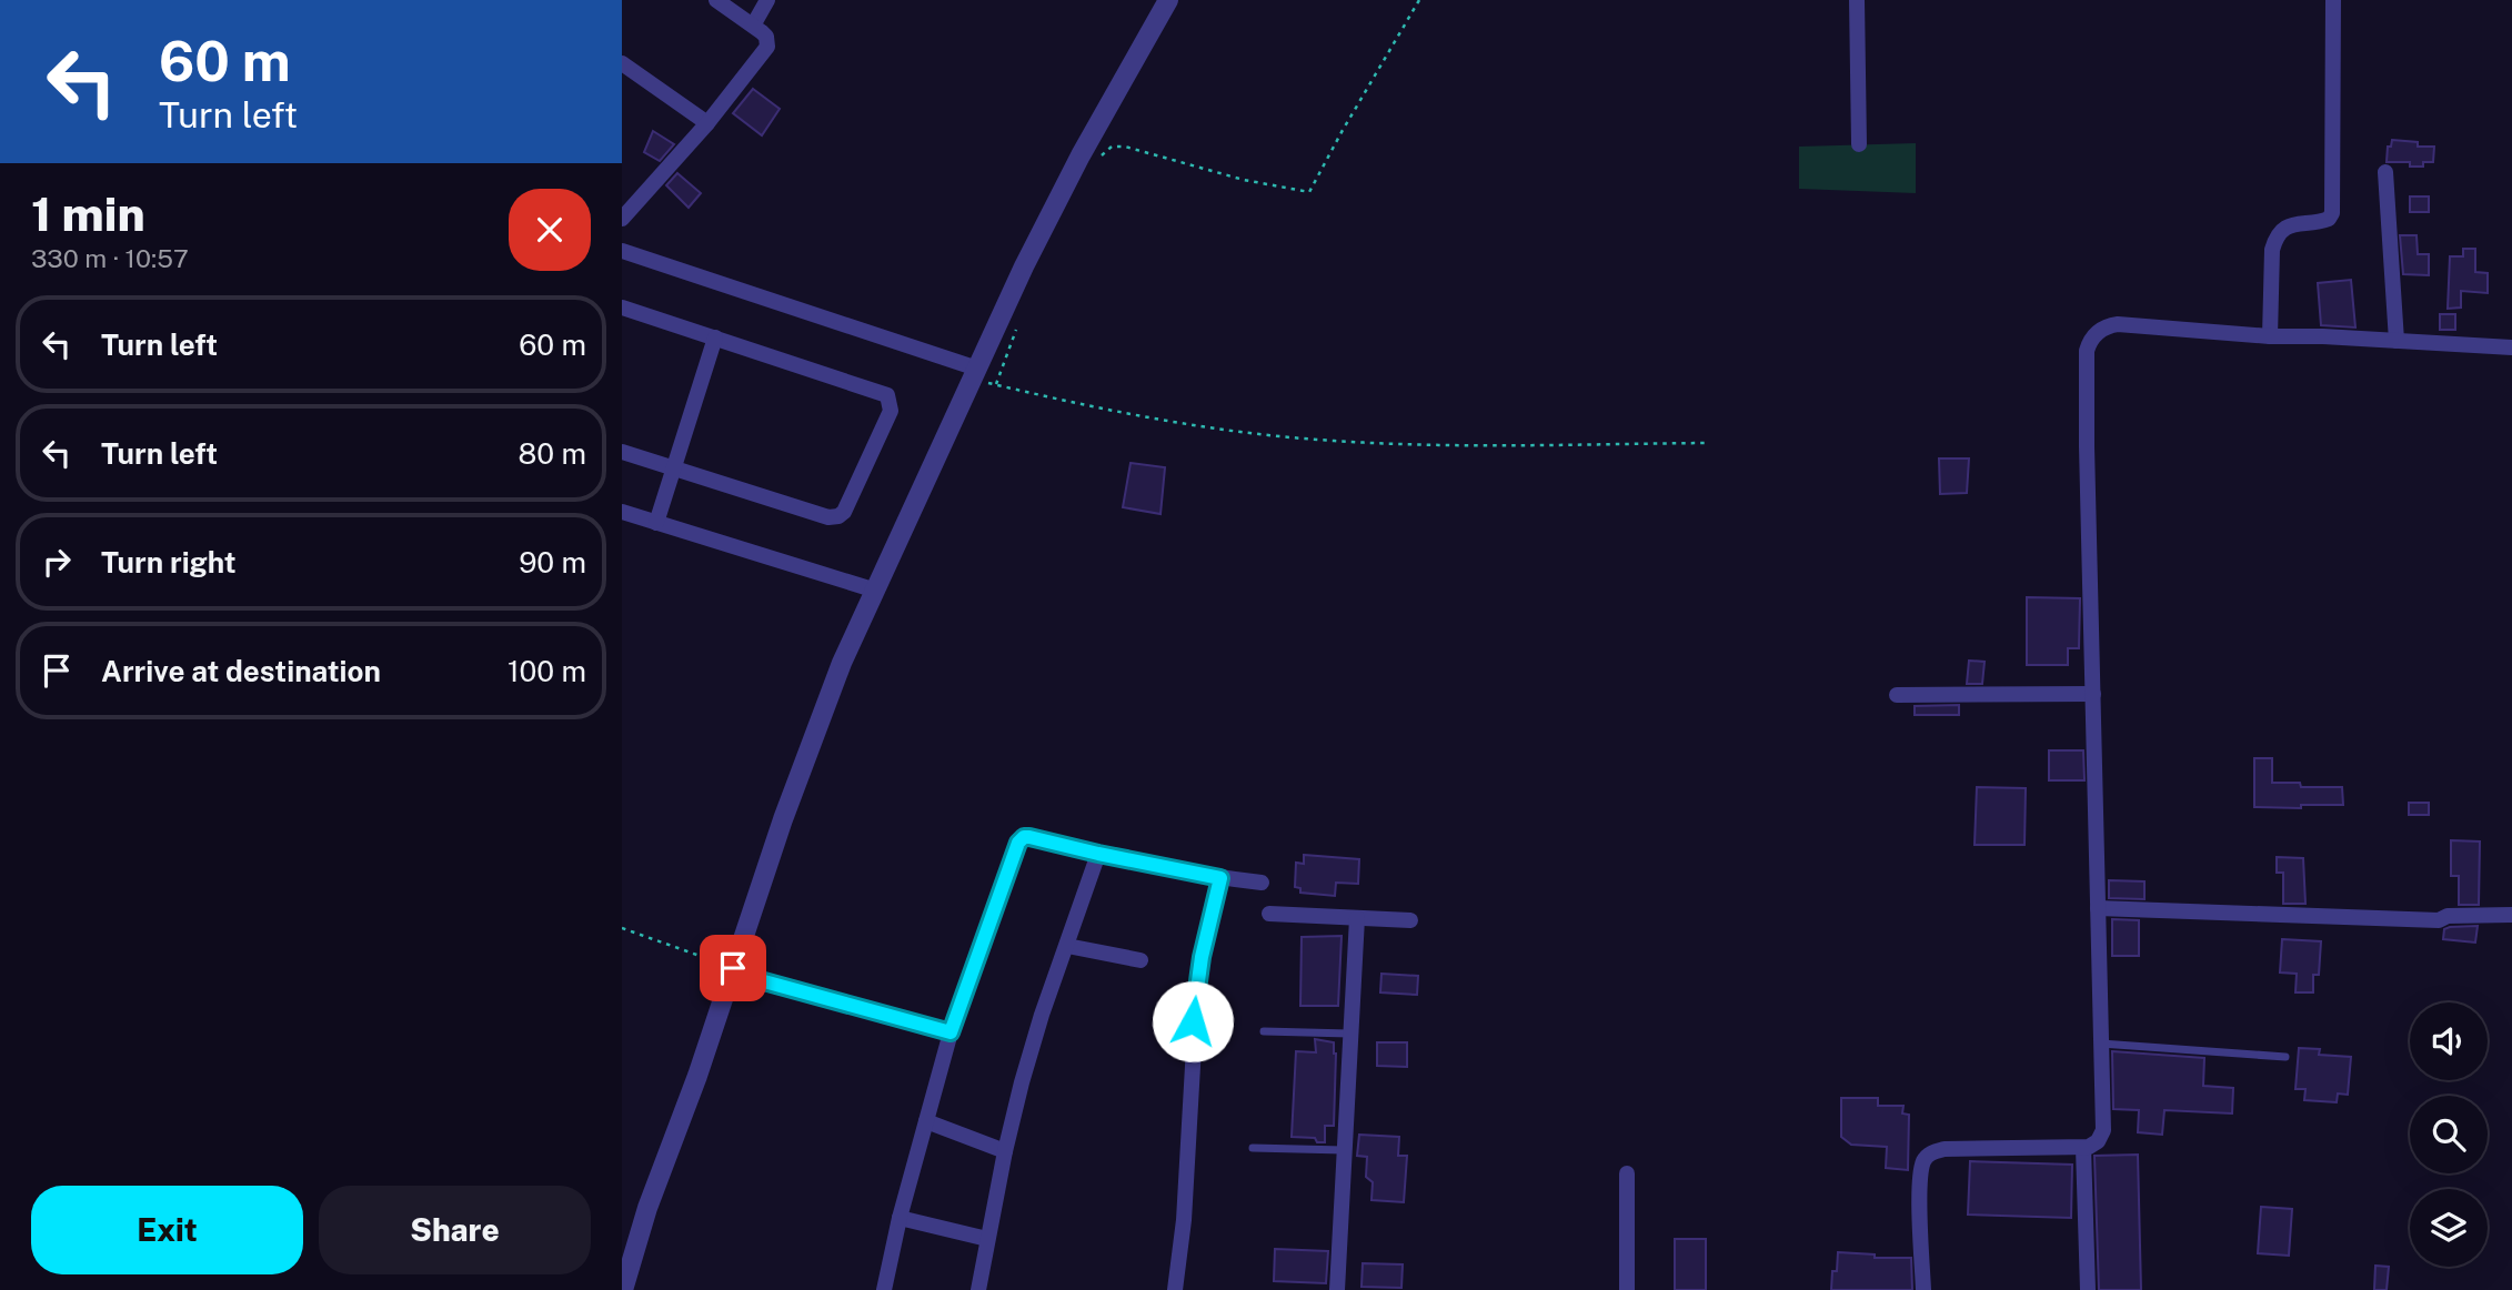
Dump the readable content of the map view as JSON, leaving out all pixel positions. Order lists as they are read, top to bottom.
{
  "page": {
    "turn": ["60 m", "Turn left"],
    "heading": ["1 min", "330 m · 10:57"],
    "list": [
      {
        "name": "Turn left",
        "value": "60 m"
      },
      {
        "name": "Turn left",
        "value": "80 m"
      },
      {
        "name": "Turn right",
        "value": "90 m"
      },
      {
        "name": "Arrive at destination",
        "value": "100 m"
      }
    ],
    "buttons": ["Exit", "Share"]
  }
}
